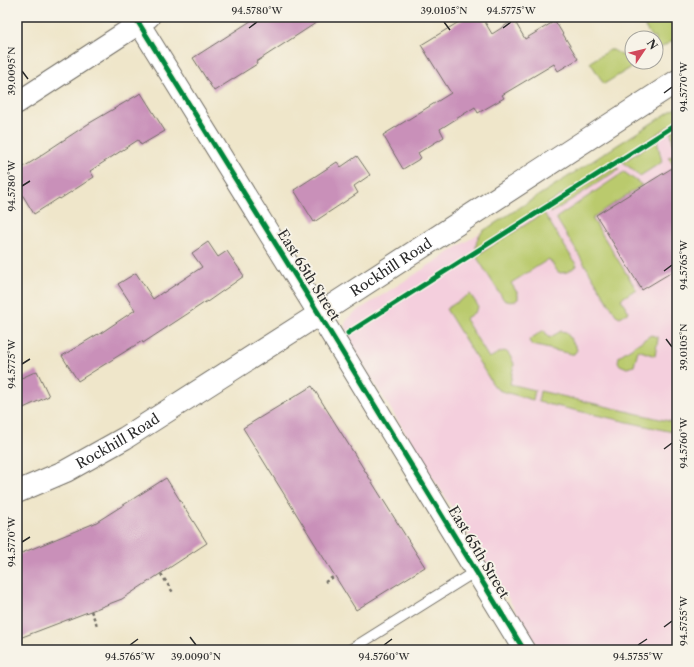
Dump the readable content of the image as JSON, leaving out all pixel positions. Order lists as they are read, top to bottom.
{
  "streets": {
    "main road": ["Rockhill Road"],
    "street": ["East 65th Street"]
  },
  "crossings": [
    ["Rockhill Road", "East 65th Street"]
  ],
  "north": "top right",
  "coordinates": [
    "94.5780°W",
    "39.0105°N",
    "94.5775°W",
    "39.0095°N",
    "94.5770°W",
    "94.5765°W",
    "94.5760°W",
    "94.5755°W",
    "39.0090°N"
  ]
}
